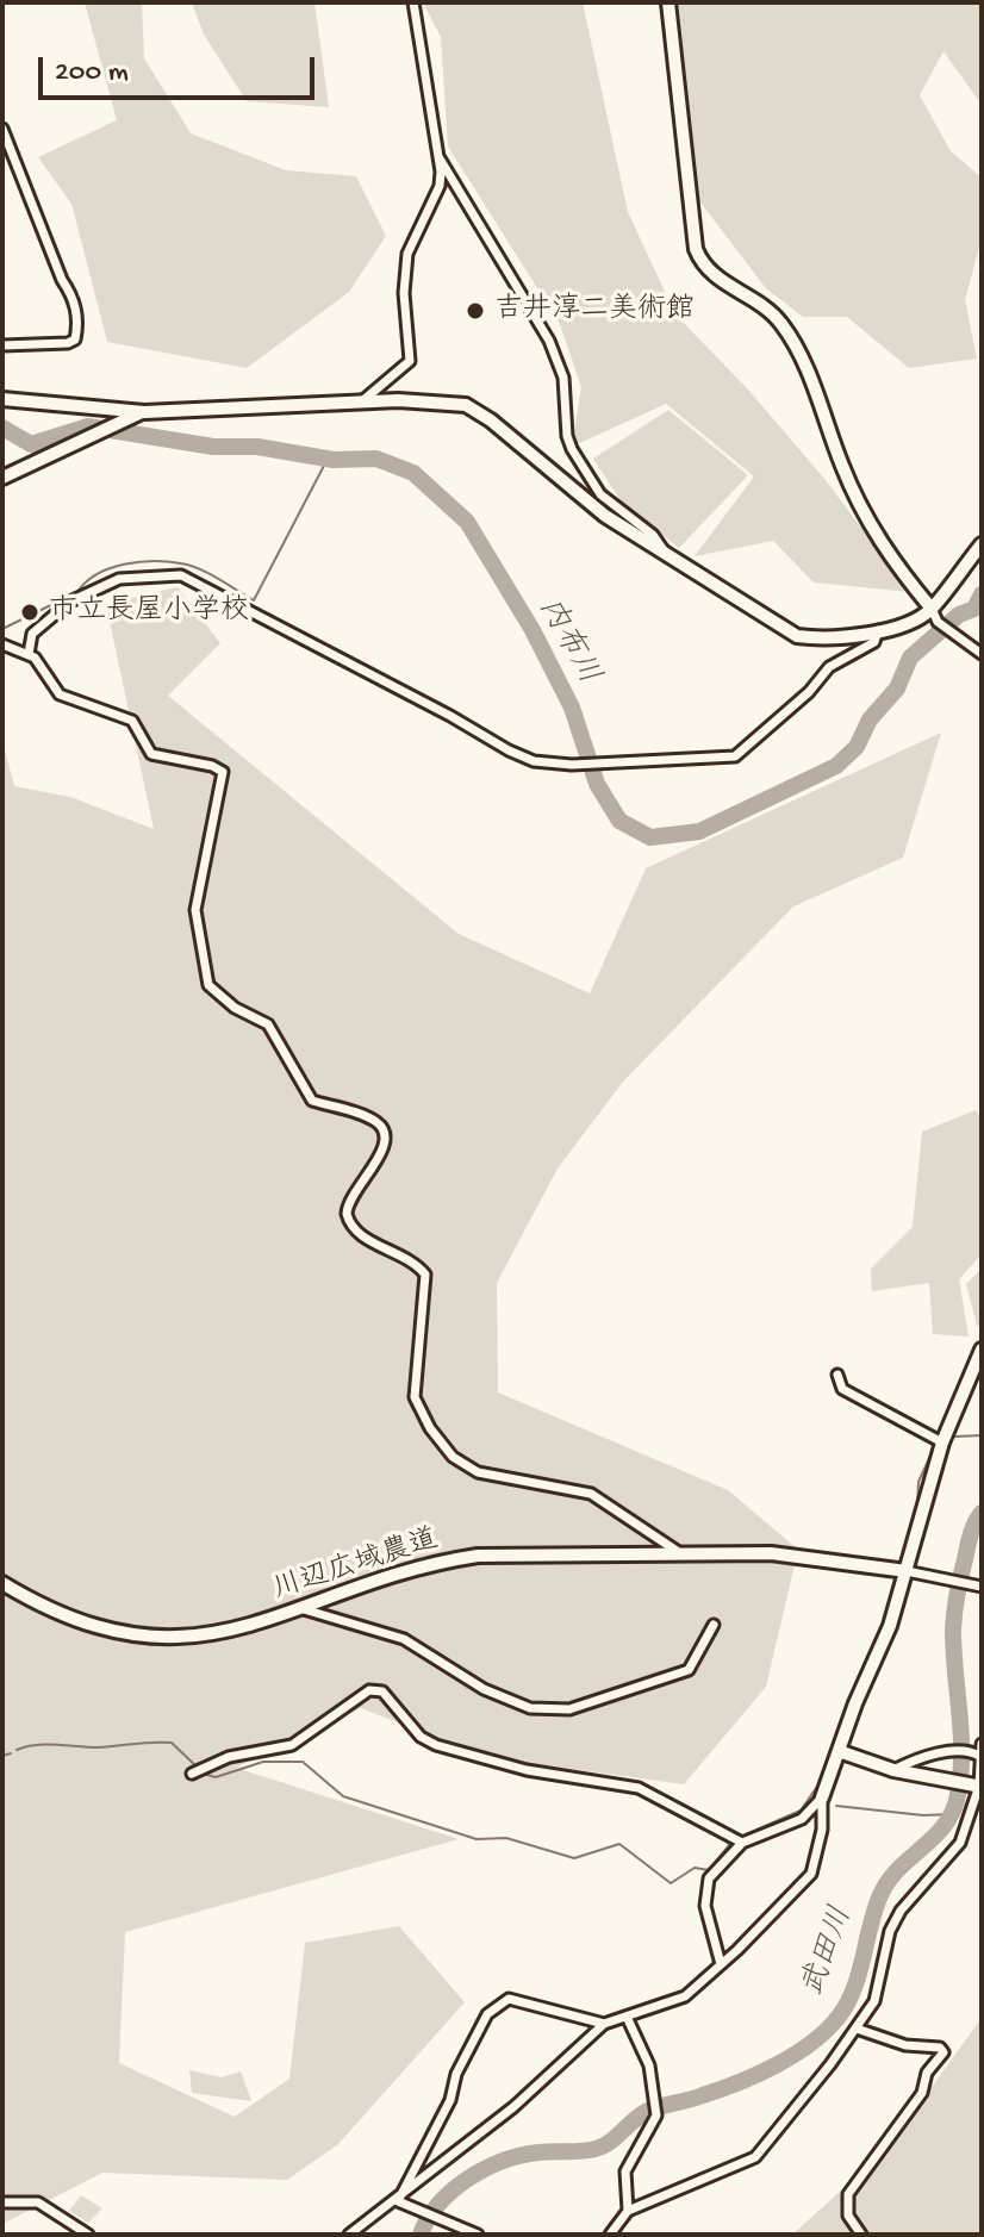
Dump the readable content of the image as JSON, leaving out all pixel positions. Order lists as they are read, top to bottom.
{
  "streets": {
    "street": ["川辺広域農道"]
  },
  "water": ["内布川", "武田川"],
  "places": ["吉井淳二美術館", "市立長屋小学校"],
  "scale_bar": "200 m"
}
